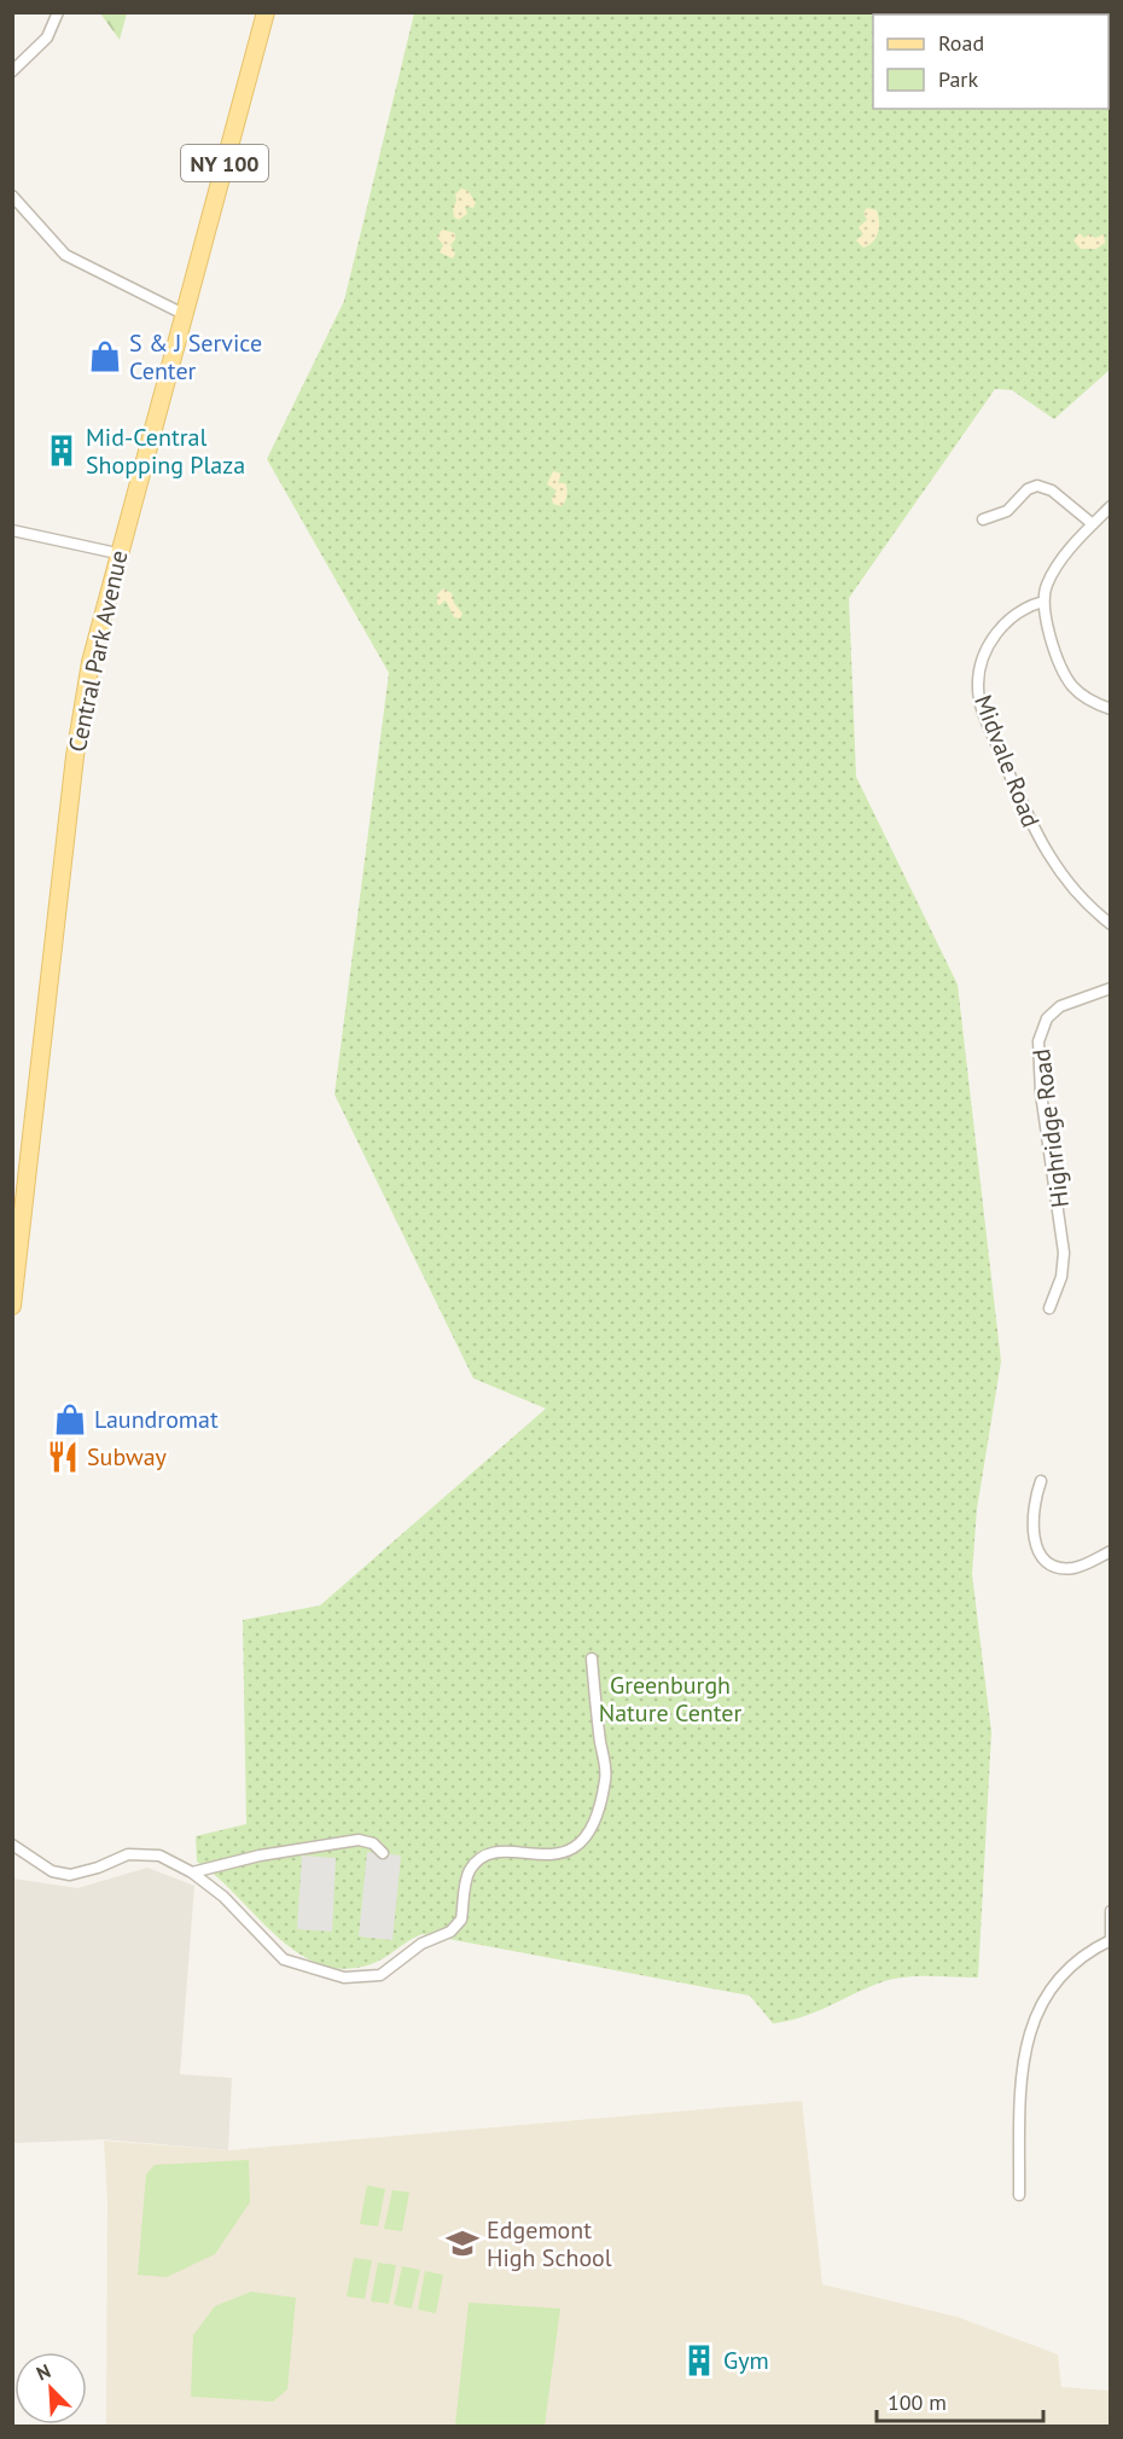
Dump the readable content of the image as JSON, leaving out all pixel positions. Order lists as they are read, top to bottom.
{
  "streets": {
    "main road": ["NY 100", "Central Park Avenue"],
    "street": ["Midvale Road", "Highridge Road"]
  },
  "parks": ["Greenburgh Nature Center"],
  "places": {
    "shop": ["S & J Service Center", "Laundromat"],
    "building": ["Mid-Central Shopping Plaza", "Gym"],
    "restaurant": ["Subway"],
    "school or university": ["Edgemont High School"]
  },
  "legend": ["Road", "Park"],
  "scale_bar": "100 m",
  "north": "top left"
}
